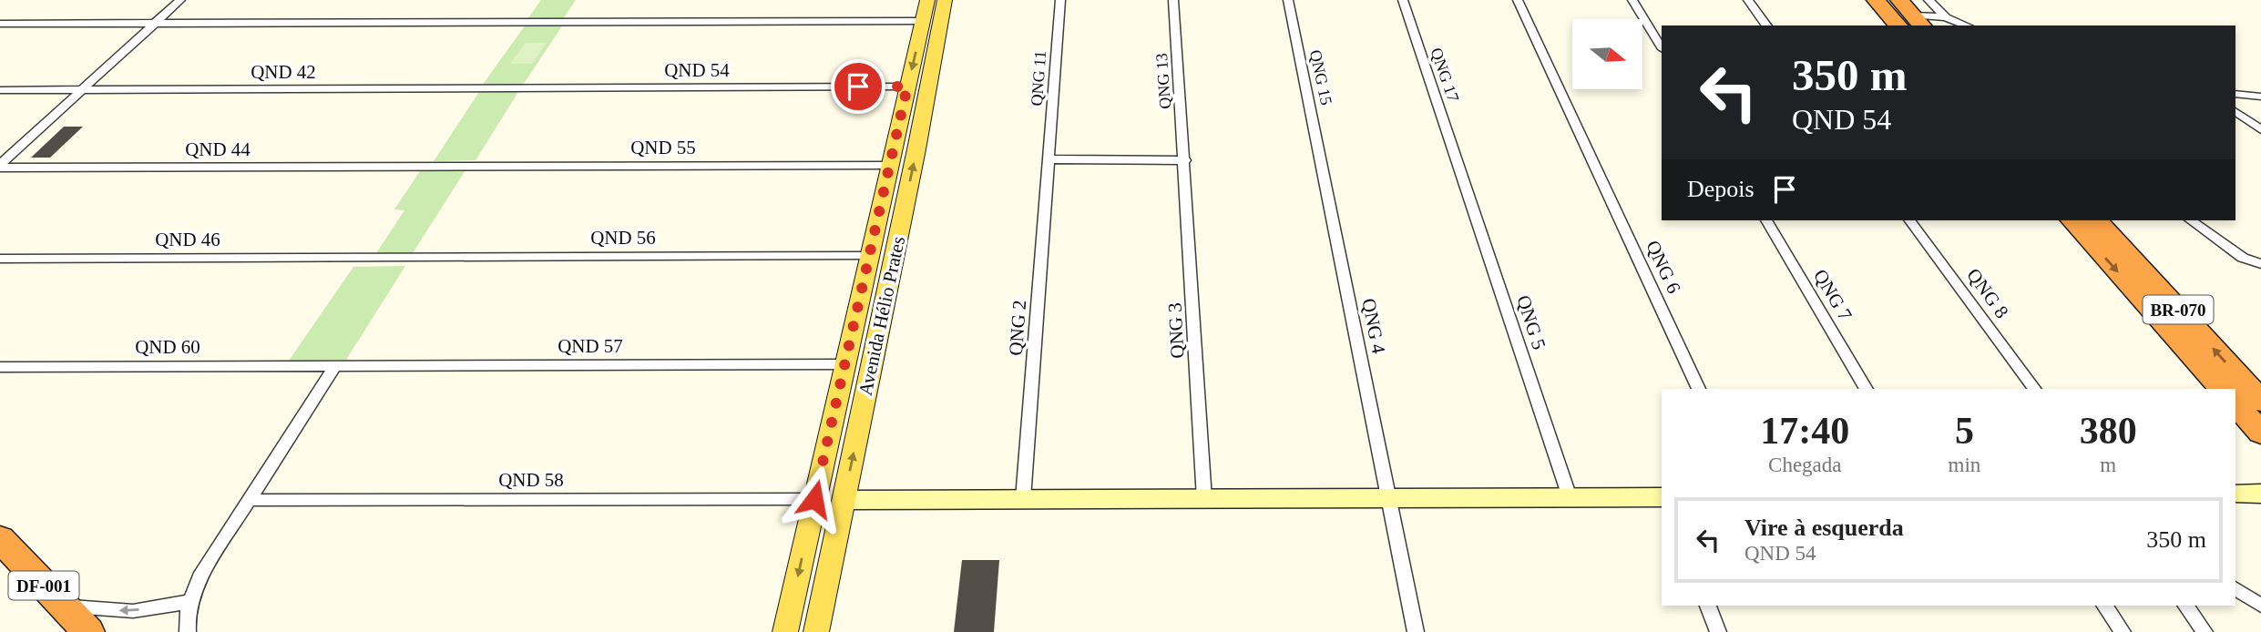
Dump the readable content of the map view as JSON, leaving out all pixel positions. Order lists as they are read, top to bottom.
{
  "streets": {
    "highway": ["BR-070", "DF-001"],
    "main road": ["Avenida Hélio Prates"],
    "street": [
      "QND 54",
      "QND 42",
      "QNG 17",
      "QNG 15",
      "QNG 11",
      "QNG 13",
      "QND 55",
      "QND 44",
      "QND 56",
      "QND 46",
      "QNG 6",
      "QNG 8",
      "QNG 7",
      "QNG 5",
      "QNG 4",
      "QNG 2",
      "QNG 3",
      "QND 57",
      "QND 60",
      "QND 58"
    ]
  },
  "crossings": [
    ["QND 54", "QND 42"],
    ["QND 54", "Avenida Hélio Prates"],
    ["QNG 17", "QNG 5"],
    ["QNG 15", "QNG 4"],
    ["QNG 11", "QNG 2"],
    ["QNG 13", "QNG 3"],
    ["QND 55", "QND 44"],
    ["QND 55", "Avenida Hélio Prates"],
    ["QND 56", "QND 46"],
    ["QND 56", "Avenida Hélio Prates"],
    ["Avenida Hélio Prates", "QND 57"],
    ["Avenida Hélio Prates", "QND 58"],
    ["QND 57", "QND 60"]
  ],
  "north": "right",
  "page": {
    "turn": ["350 m", "QND 54"],
    "then": "Depois",
    "eta": [
      "17:40",
      "Chegada",
      "5",
      "min",
      "380",
      "m"
    ],
    "list": [
      {
        "name": "Vire à esquerda",
        "note": "QND 54",
        "value": "350 m"
      }
    ]
  }
}
